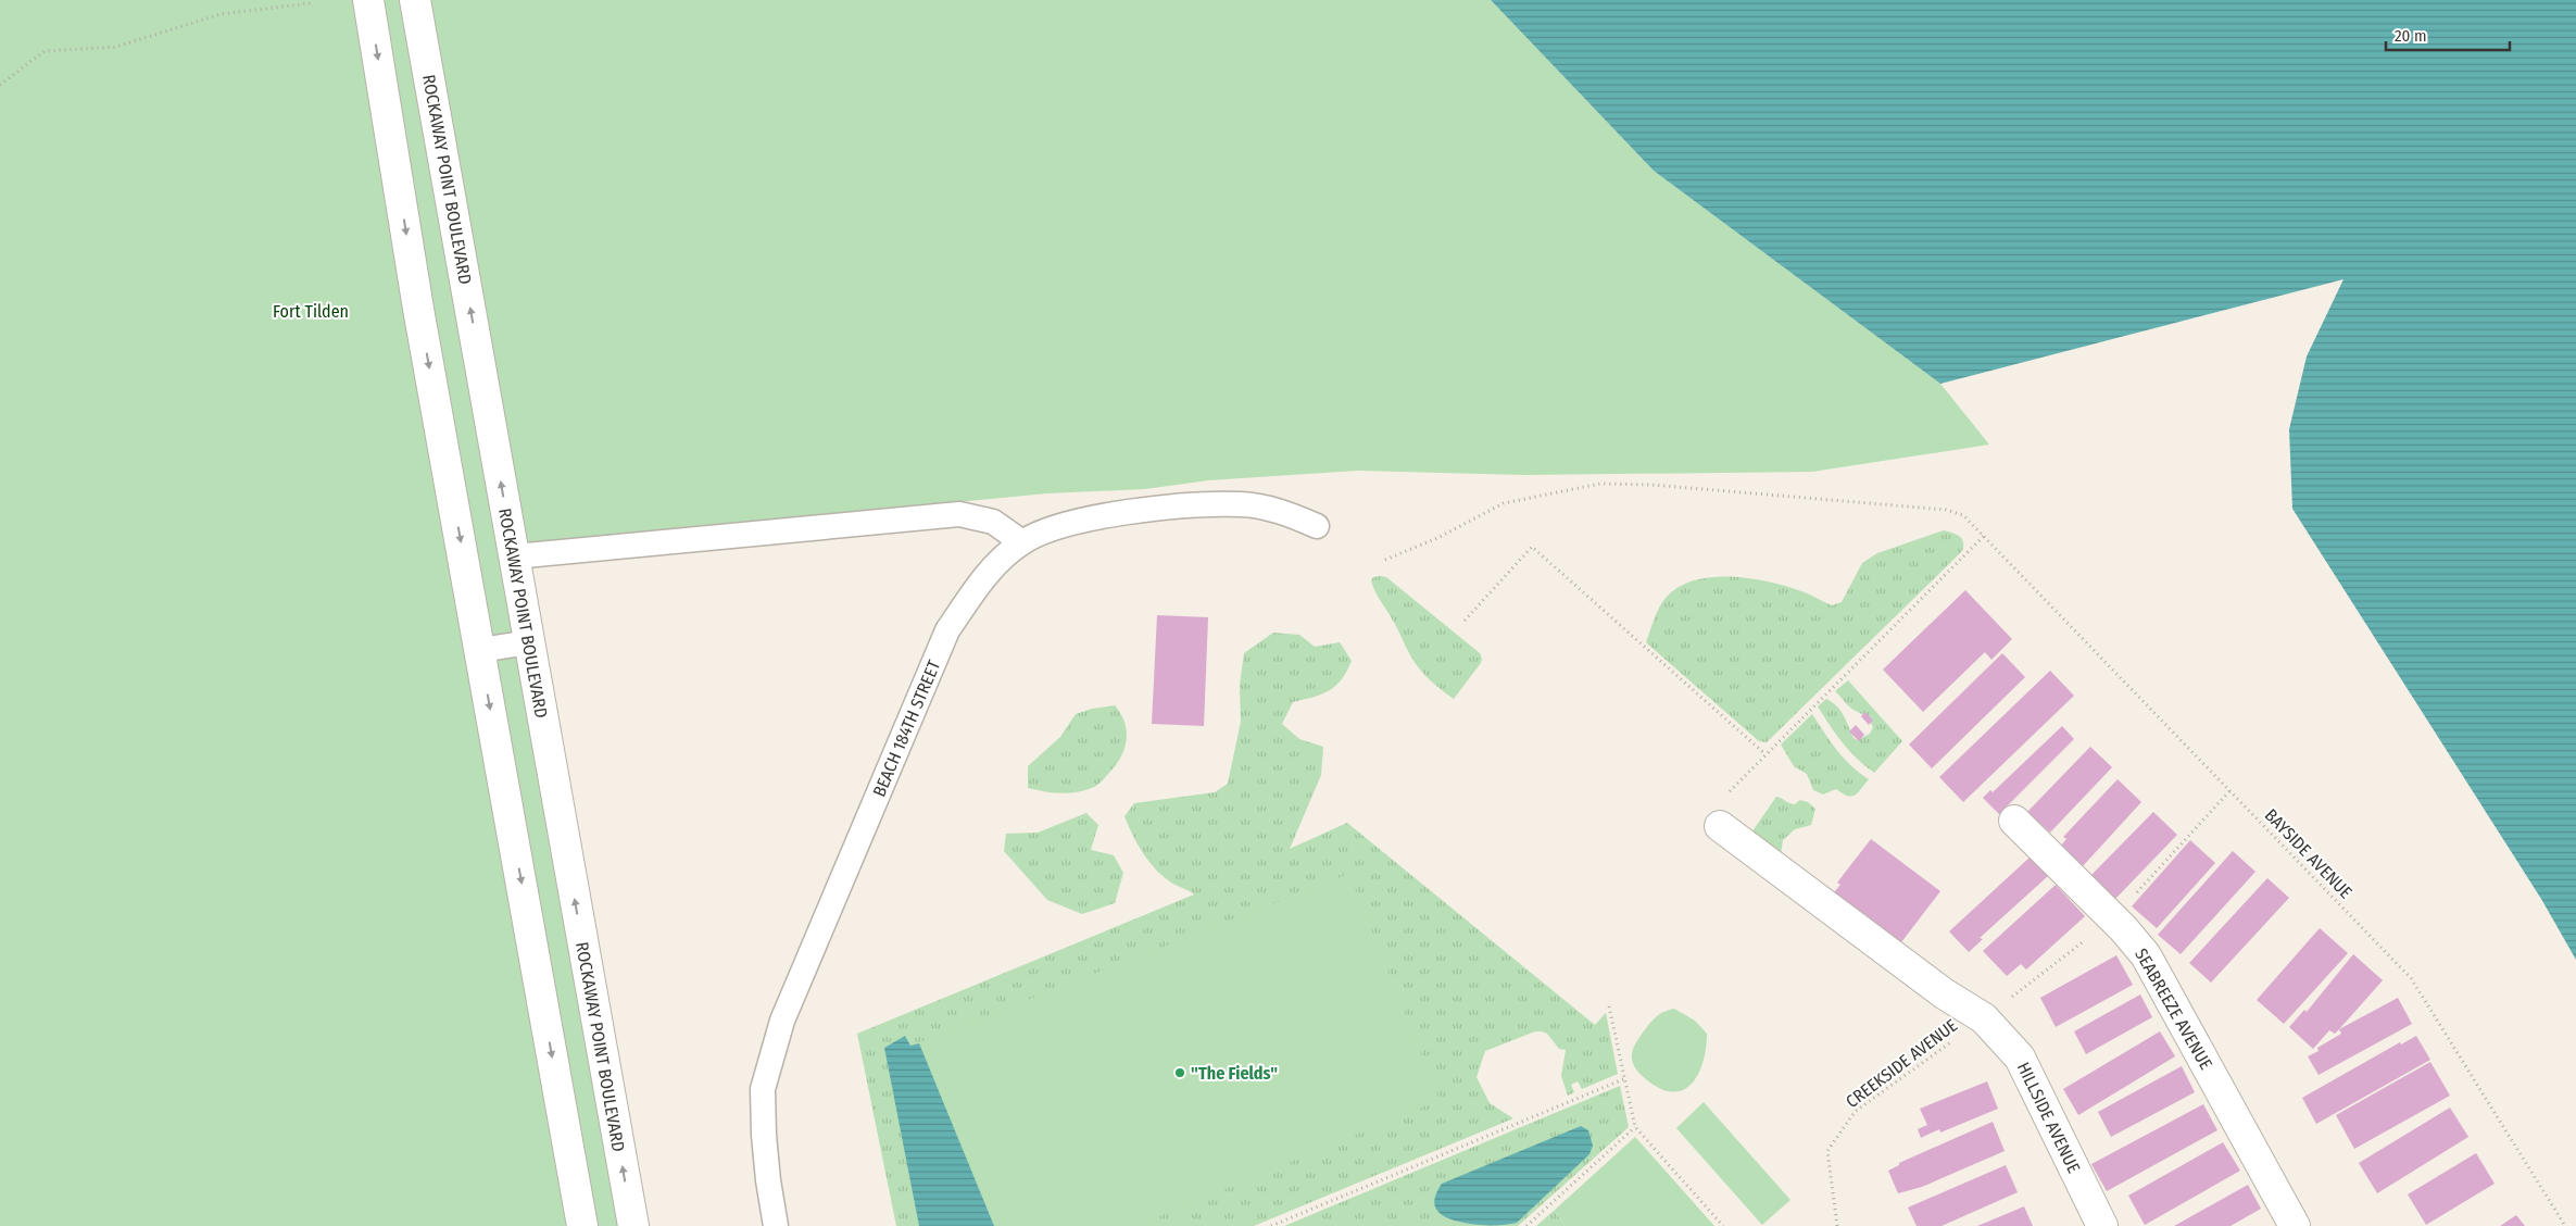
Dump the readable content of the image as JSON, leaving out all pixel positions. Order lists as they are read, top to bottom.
{
  "streets": {
    "street": ["ROCKAWAY POINT BOULEVARD", "SEABREEZE AVENUE", "HILLSIDE AVENUE"],
    "lane": ["BEACH 184TH STREET"],
    "path": ["BAYSIDE AVENUE", "CREEKSIDE AVENUE"]
  },
  "crossings": [
    ["CREEKSIDE AVENUE", "HILLSIDE AVENUE"]
  ],
  "parks": ["Fort Tilden"],
  "places": ["\"The Fields\""],
  "scale_bar": "20 m"
}
